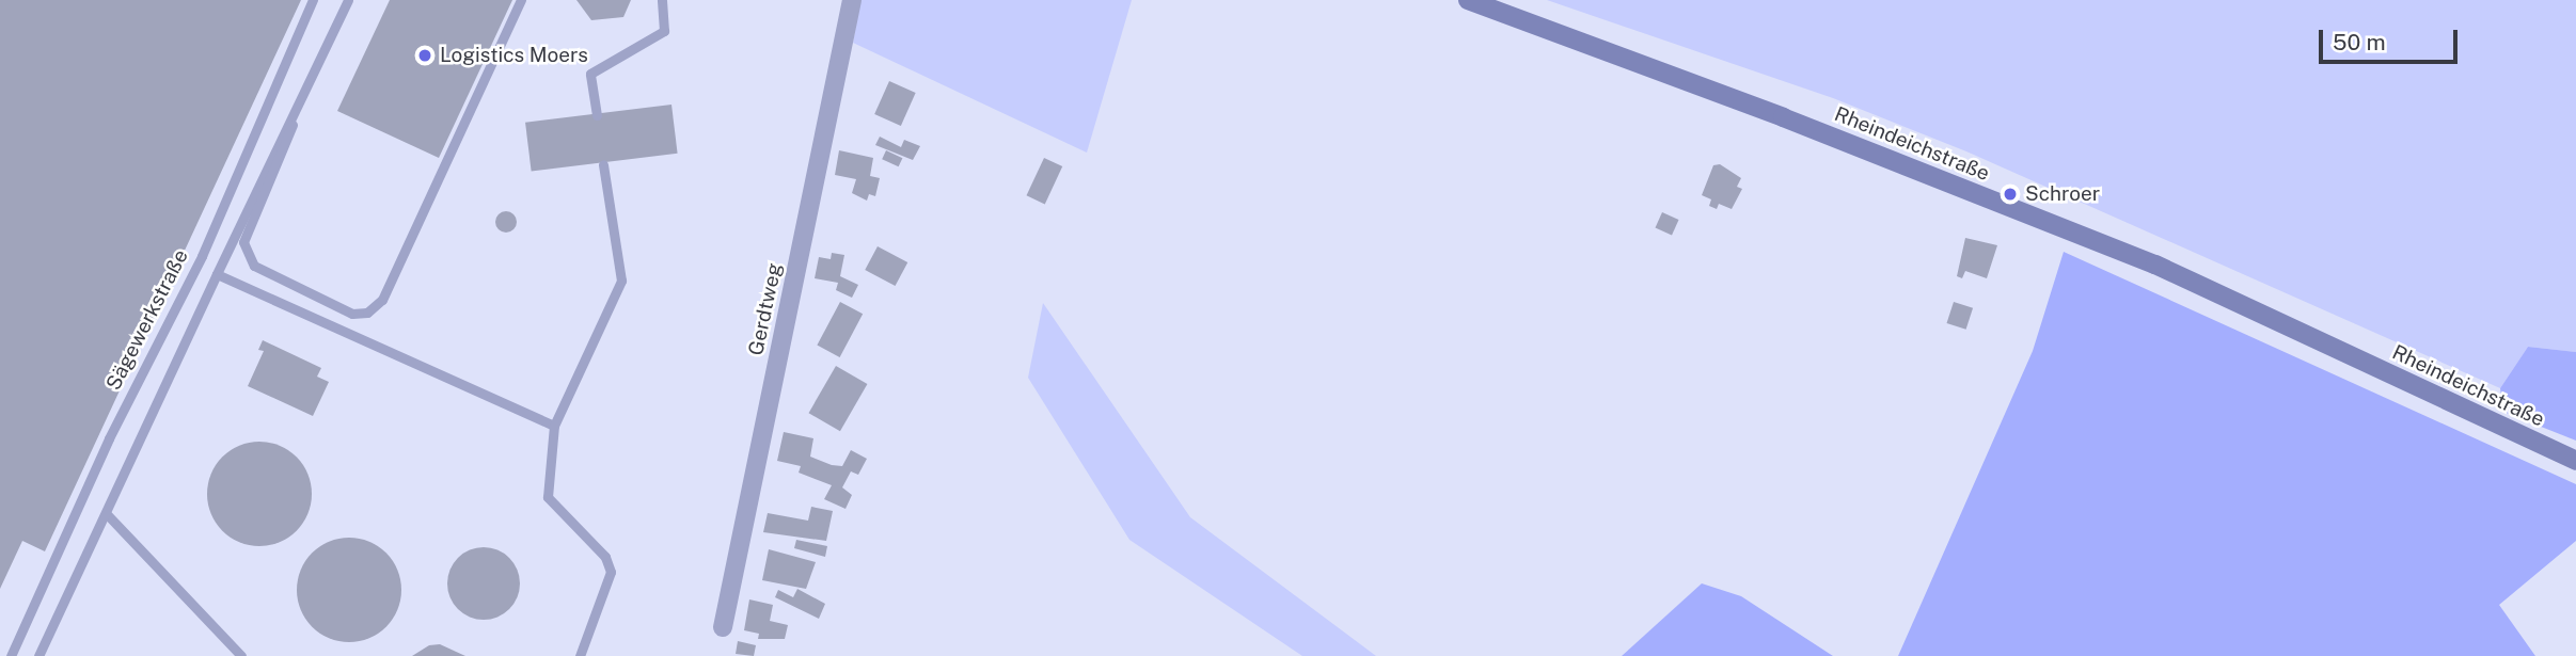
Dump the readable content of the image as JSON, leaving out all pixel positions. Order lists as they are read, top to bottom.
{
  "streets": {
    "main road": ["Rheindeichstraße"],
    "street": ["Gerdtweg"],
    "lane": ["Sägewerkstraße"]
  },
  "places": ["Logistics Moers", "Schroer"],
  "scale_bar": "50 m"
}
